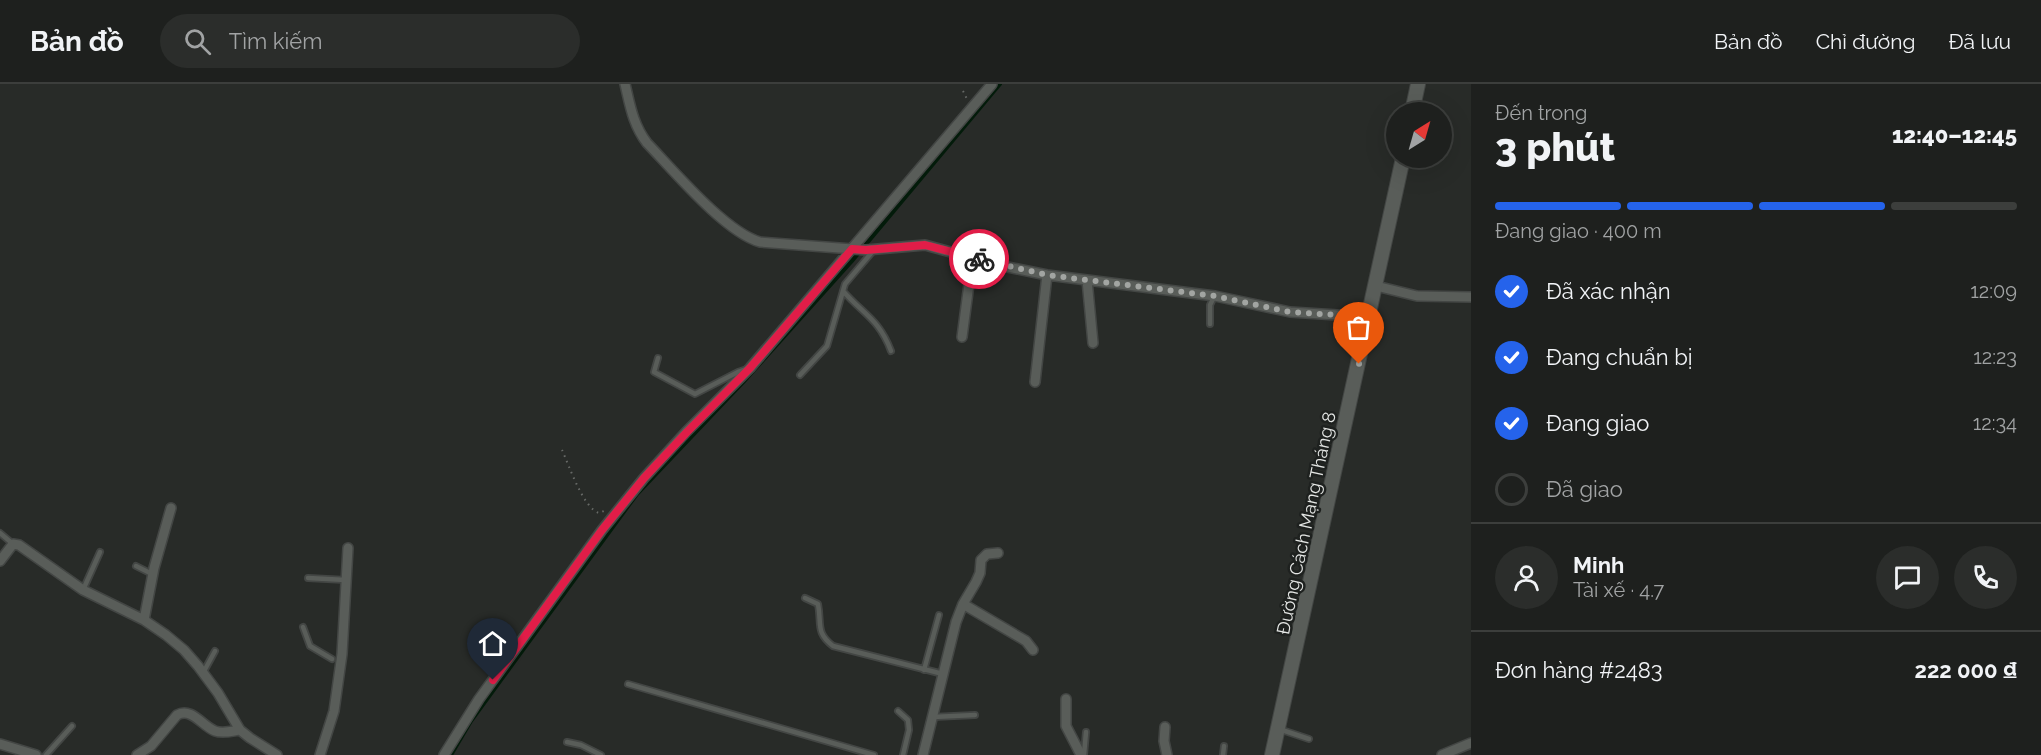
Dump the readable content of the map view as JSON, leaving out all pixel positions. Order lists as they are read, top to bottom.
{
  "streets": {
    "street": ["Đường Cách Mạng Tháng 8"]
  },
  "north": "top right",
  "page": {
    "header": "Bản đồ",
    "search": "Tìm kiếm",
    "nav": ["Bản đồ", "Chỉ đường", "Đã lưu"],
    "heading": ["3 phút", "Đến trong", "12:40–12:45"],
    "panel": [
      "Minh",
      "Tài xế · 4.7",
      "Đơn hàng #2483",
      "222 000 ₫"
    ],
    "bar": "Đang giao · 400 m",
    "list": [
      ["Đã xác nhận", "12:09"],
      ["Đang chuẩn bị", "12:23"],
      ["Đang giao", "12:34"],
      "Đã giao"
    ]
  }
}
